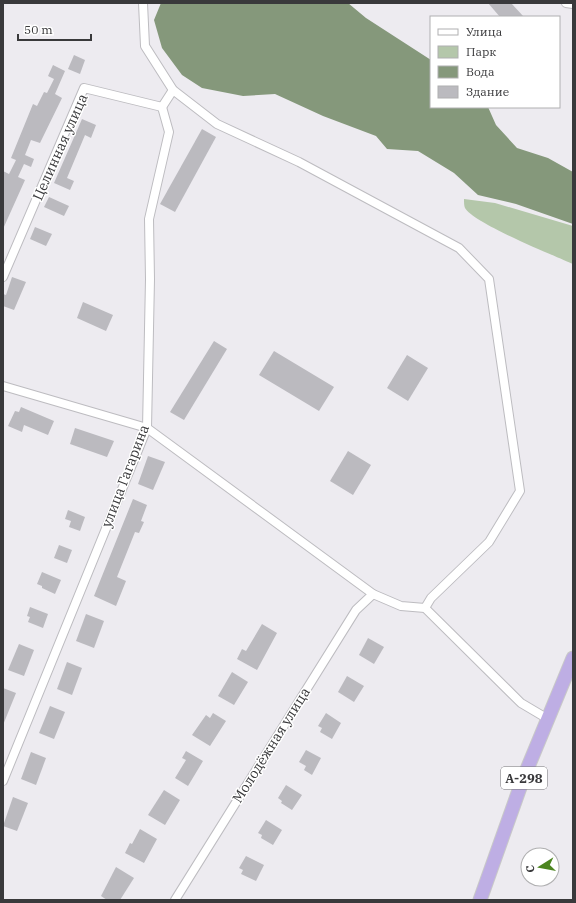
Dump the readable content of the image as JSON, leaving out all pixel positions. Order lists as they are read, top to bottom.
{
  "streets": {
    "highway": ["А-298"],
    "street": ["Целинная улица", "улица Гагарина", "Молодёжная улица"]
  },
  "crossings": [
    ["Целинная улица", "улица Гагарина"]
  ],
  "legend": [
    "Улица",
    "Парк",
    "Вода",
    "Здание"
  ],
  "scale_bar": "50 m",
  "north": "left"
}
